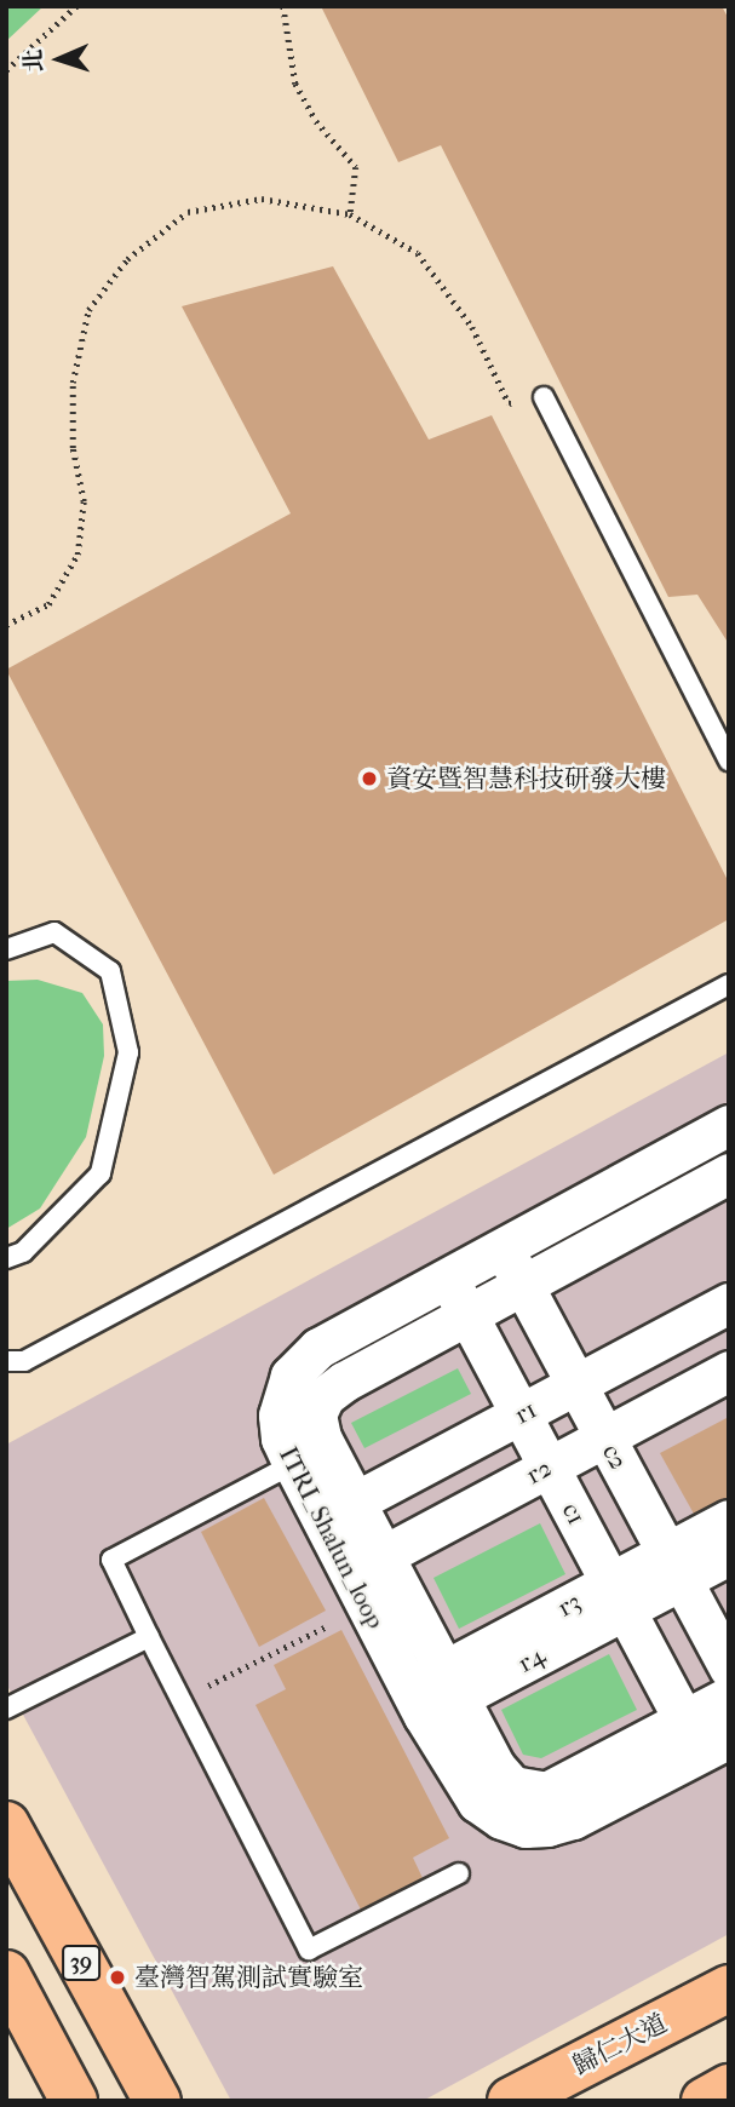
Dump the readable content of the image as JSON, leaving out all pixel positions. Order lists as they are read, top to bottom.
{
  "streets": {
    "main road": ["39", "歸仁大道"],
    "street": [
      "r1",
      "c2",
      "r2",
      "c1",
      "ITRI_Shalun_loop",
      "r3"
    ]
  },
  "crossings": [
    ["r1", "c2"],
    ["r1", "c1"],
    ["r1", "ITRI_Shalun_loop"],
    ["c2", "r2"],
    ["c2", "ITRI_Shalun_loop"],
    ["c2", "r3"],
    ["r2", "c1"],
    ["r2", "ITRI_Shalun_loop"],
    ["c1", "ITRI_Shalun_loop"],
    ["c1", "r3"],
    ["ITRI_Shalun_loop", "r3"]
  ],
  "places": ["資安暨智慧科技研發大樓", "臺灣智駕測試實驗室"],
  "north": "left"
}
